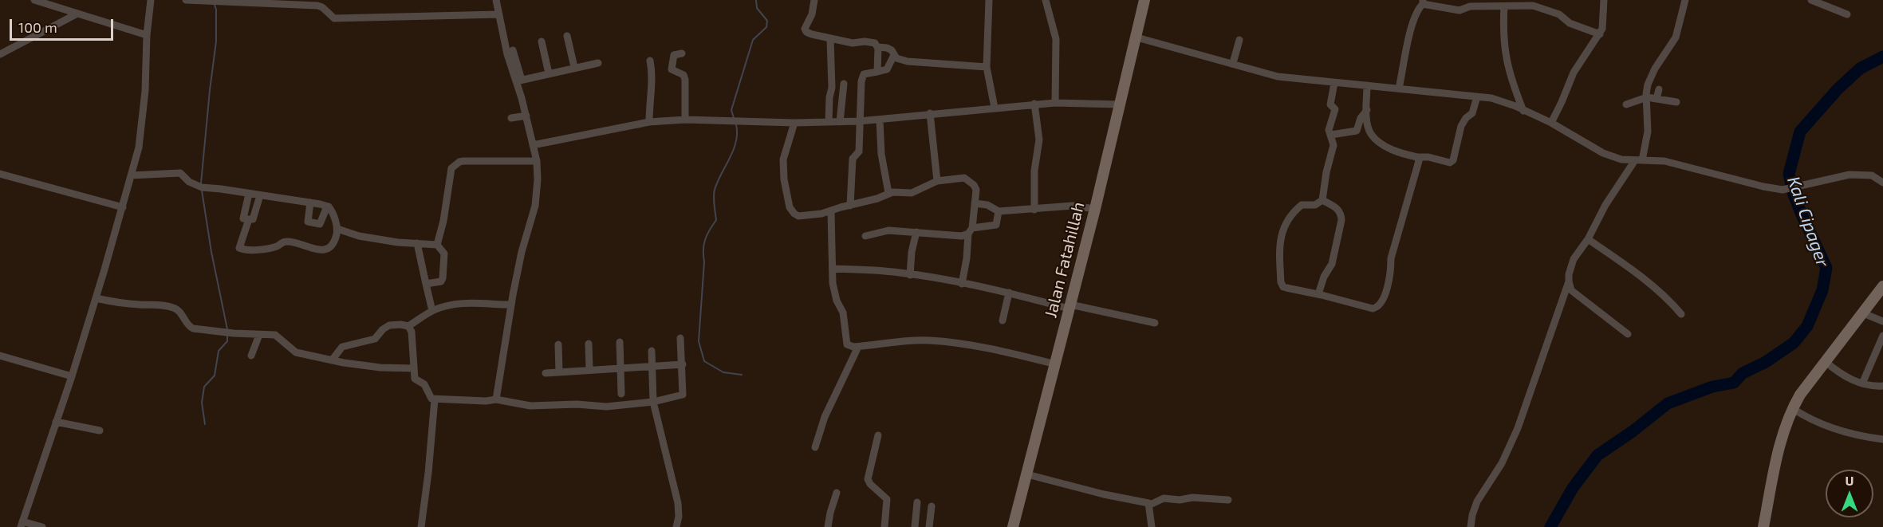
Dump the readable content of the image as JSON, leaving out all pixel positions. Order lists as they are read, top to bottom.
{
  "streets": {
    "street": ["Jalan Fatahillah"]
  },
  "water": ["Kali Cipager"],
  "scale_bar": "100 m",
  "north": "top"
}
